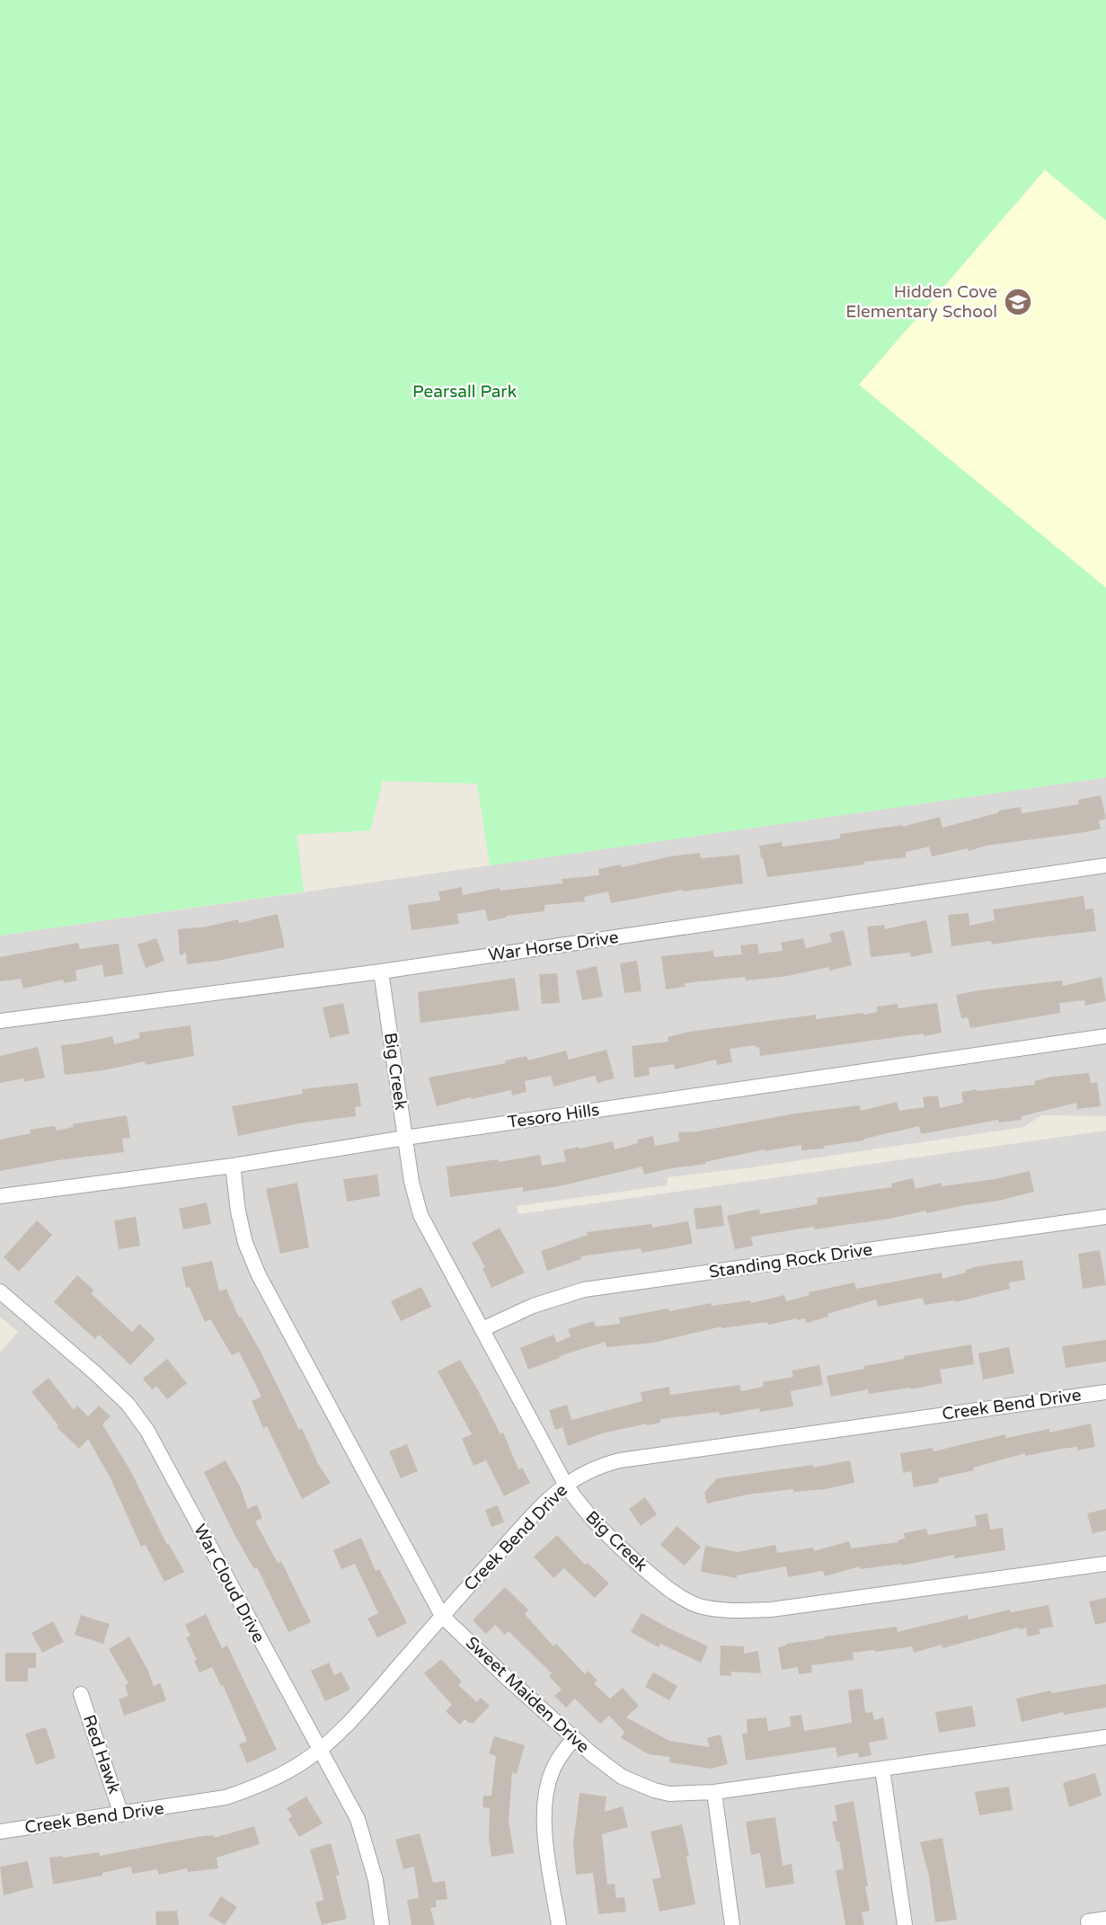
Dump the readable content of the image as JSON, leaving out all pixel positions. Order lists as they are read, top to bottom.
{
  "streets": {
    "street": [
      "War Horse Drive",
      "Big Creek",
      "Tesoro Hills",
      "Standing Rock Drive",
      "Creek Bend Drive",
      "War Cloud Drive",
      "Sweet Maiden Drive",
      "Red Hawk"
    ]
  },
  "crossings": [
    ["War Horse Drive", "Big Creek"],
    ["Big Creek", "Tesoro Hills"],
    ["Big Creek", "Standing Rock Drive"],
    ["Big Creek", "Creek Bend Drive"],
    ["Tesoro Hills", "Sweet Maiden Drive"],
    ["Creek Bend Drive", "War Cloud Drive"],
    ["Creek Bend Drive", "Sweet Maiden Drive"],
    ["Creek Bend Drive", "Red Hawk"]
  ],
  "parks": ["Pearsall Park"],
  "places": {
    "school or university": ["Hidden Cove Elementary School"]
  }
}
